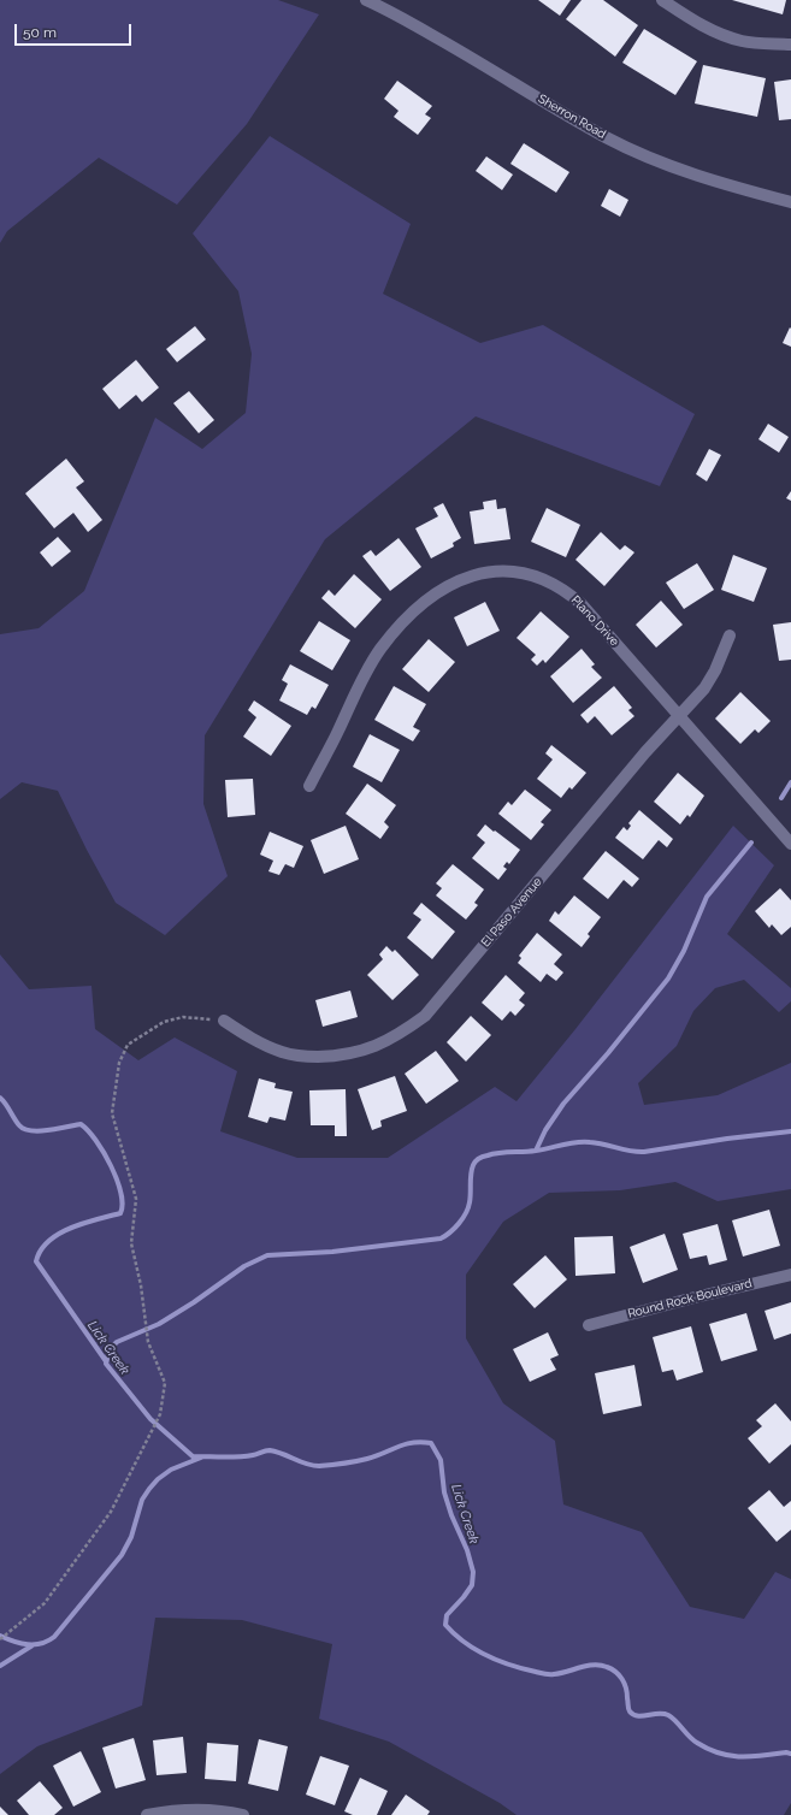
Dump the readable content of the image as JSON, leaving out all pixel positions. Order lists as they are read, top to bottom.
{
  "streets": {
    "street": [
      "Sherron Road",
      "Plano Drive",
      "El Paso Avenue",
      "Round Rock Boulevard"
    ]
  },
  "crossings": [
    ["Plano Drive", "El Paso Avenue"]
  ],
  "water": ["Lick Creek"],
  "scale_bar": "50 m"
}
